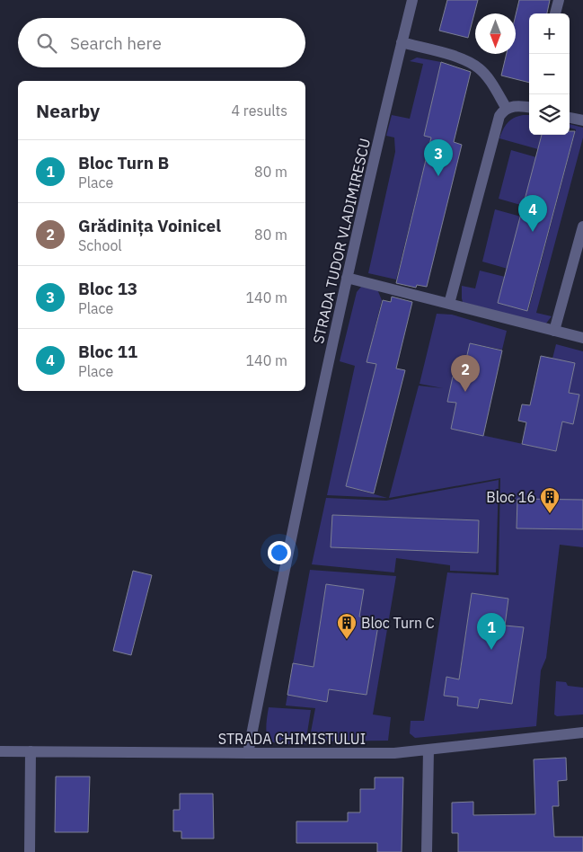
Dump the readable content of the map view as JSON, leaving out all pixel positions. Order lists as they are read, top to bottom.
{
  "streets": {
    "street": ["STRADA TUDOR VLADIMIRESCU", "STRADA CHIMISTULUI"]
  },
  "crossings": [
    ["STRADA TUDOR VLADIMIRESCU", "STRADA CHIMISTULUI"]
  ],
  "places": {
    "building": ["Bloc 16", "Bloc Turn C"]
  },
  "north": "bottom",
  "page": {
    "map_buttons": ["+", "−"],
    "search": "Search here",
    "heading": ["Nearby", "4 results"],
    "pins": [
      "3",
      "4",
      "2",
      "1"
    ],
    "list": [
      {
        "mark": "1",
        "name": "Bloc Turn B",
        "note": "Place",
        "value": "80 m"
      },
      {
        "mark": "2",
        "name": "Grădinița Voinicel",
        "note": "School",
        "value": "80 m"
      },
      {
        "mark": "3",
        "name": "Bloc 13",
        "note": "Place",
        "value": "140 m"
      },
      {
        "mark": "4",
        "name": "Bloc 11",
        "note": "Place",
        "value": "140 m"
      }
    ]
  }
}
